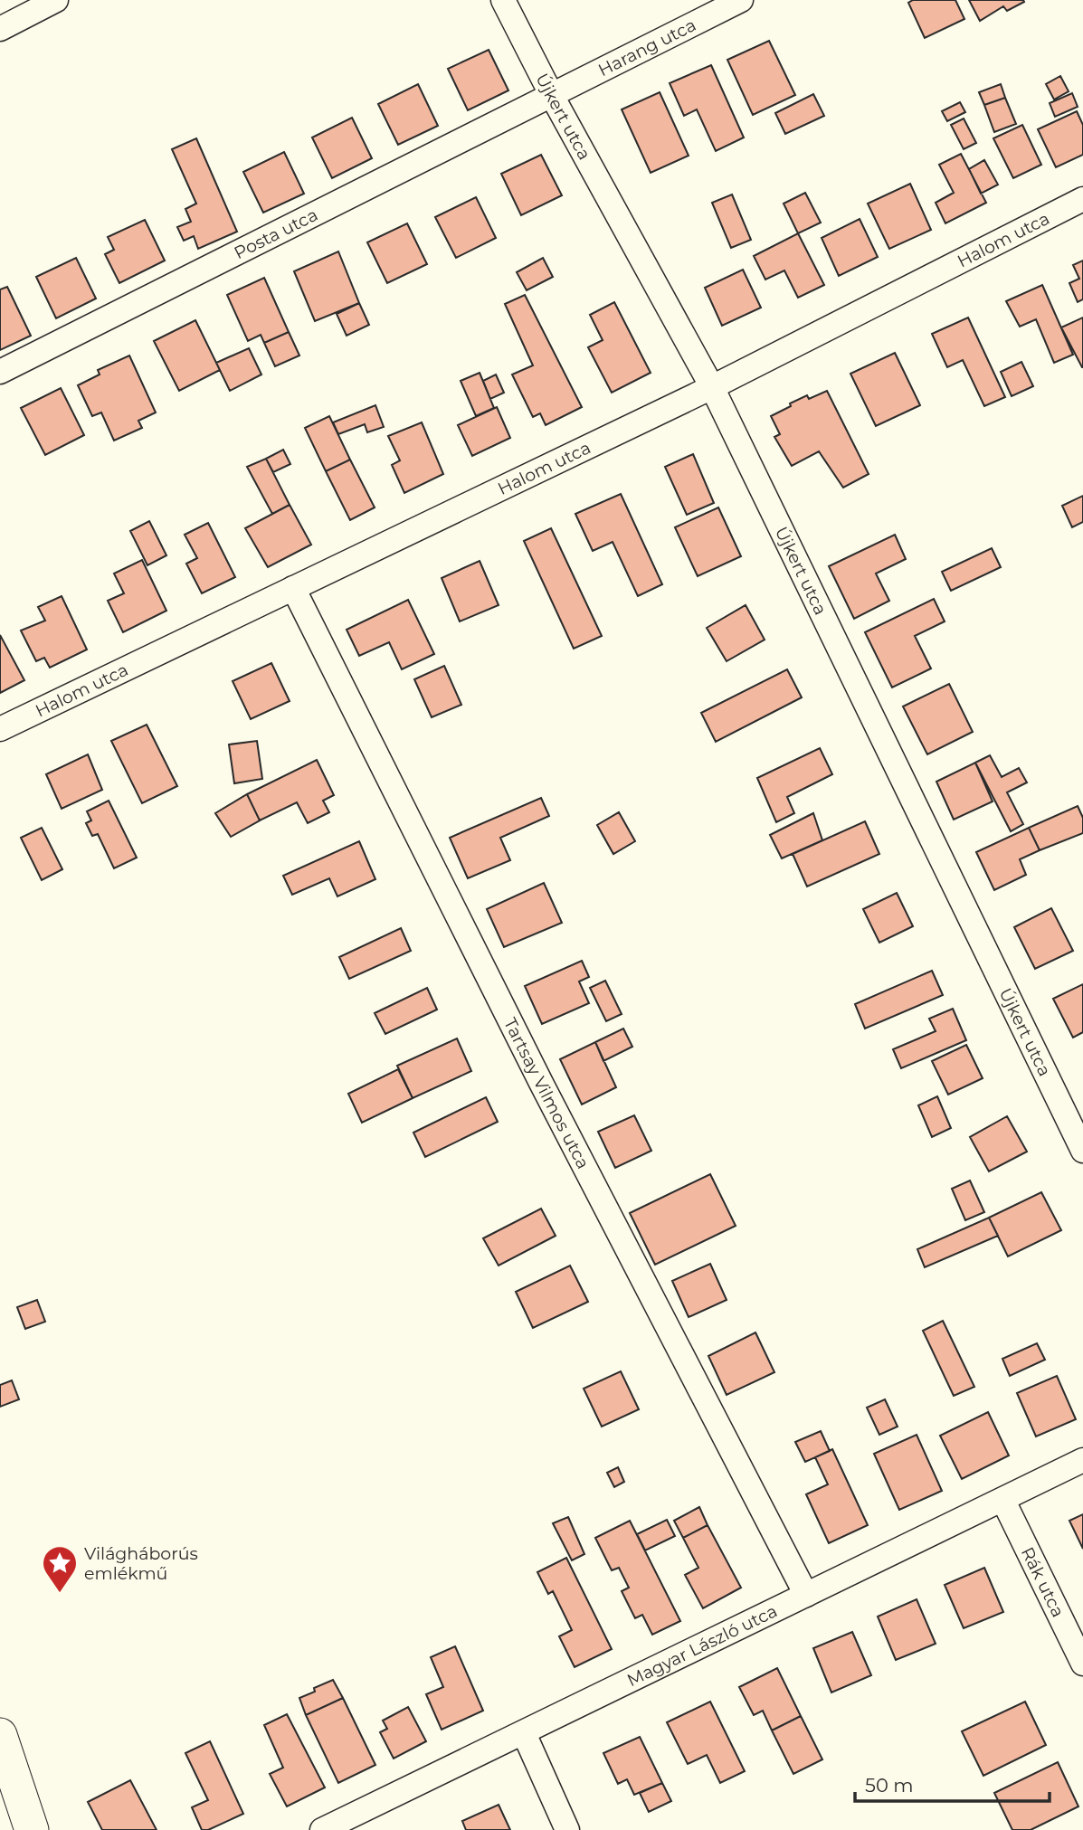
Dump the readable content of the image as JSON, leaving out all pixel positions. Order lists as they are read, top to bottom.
{
  "streets": {
    "street": [
      "Harang utca",
      "Újkert utca",
      "Posta utca",
      "Halom utca",
      "Tartsay Vilmos utca",
      "Rák utca",
      "Magyar László utca"
    ]
  },
  "crossings": [
    ["Harang utca", "Újkert utca"],
    ["Harang utca", "Posta utca"],
    ["Újkert utca", "Posta utca"],
    ["Újkert utca", "Halom utca"],
    ["Halom utca", "Tartsay Vilmos utca"],
    ["Tartsay Vilmos utca", "Magyar László utca"],
    ["Rák utca", "Magyar László utca"]
  ],
  "places": {
    "place": ["Világháborús emlékmű"]
  },
  "scale_bar": "50 m"
}
